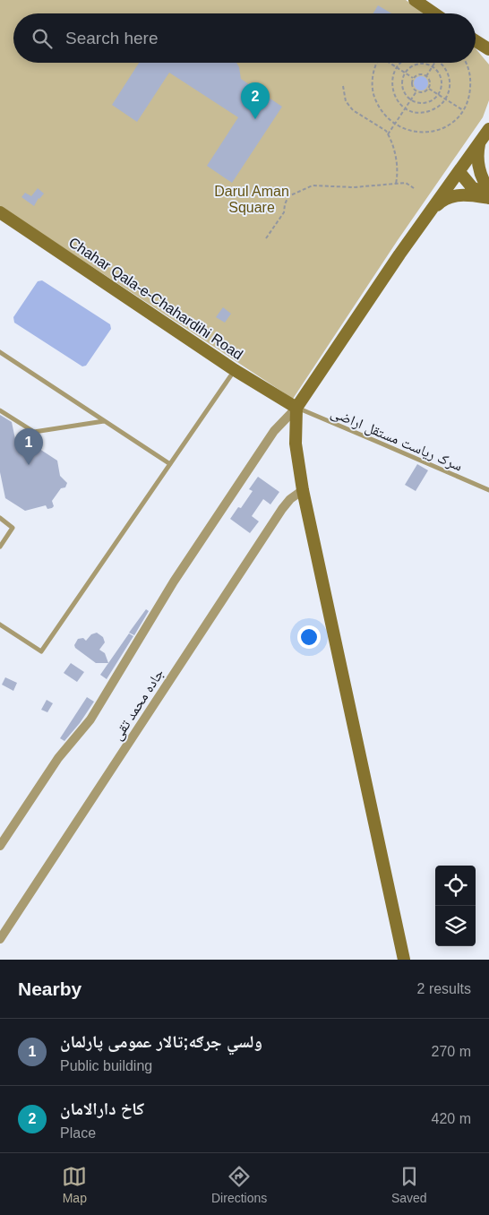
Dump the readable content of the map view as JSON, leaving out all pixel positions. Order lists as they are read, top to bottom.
{
  "streets": {
    "main road": ["Chahar Qala-e-Chahardihi Road"],
    "street": ["جاده محمد تقی"],
    "lane": ["سرک ریاست مستقل اراضی"]
  },
  "crossings": [
    ["Chahar Qala-e-Chahardihi Road", "سرک ریاست مستقل اراضی"]
  ],
  "parks": ["Darul Aman Square"],
  "page": {
    "search": "Search here",
    "pins": ["2", "1"],
    "heading": ["Nearby", "2 results"],
    "list": [
      {
        "mark": "1",
        "name": "ولسي جرګه;تالار عمومی پارلمان",
        "note": "Public building",
        "value": "270 m"
      },
      {
        "mark": "2",
        "name": "کاخ دارالامان",
        "note": "Place",
        "value": "420 m"
      }
    ],
    "nav": ["Map", "Directions", "Saved"]
  }
}
